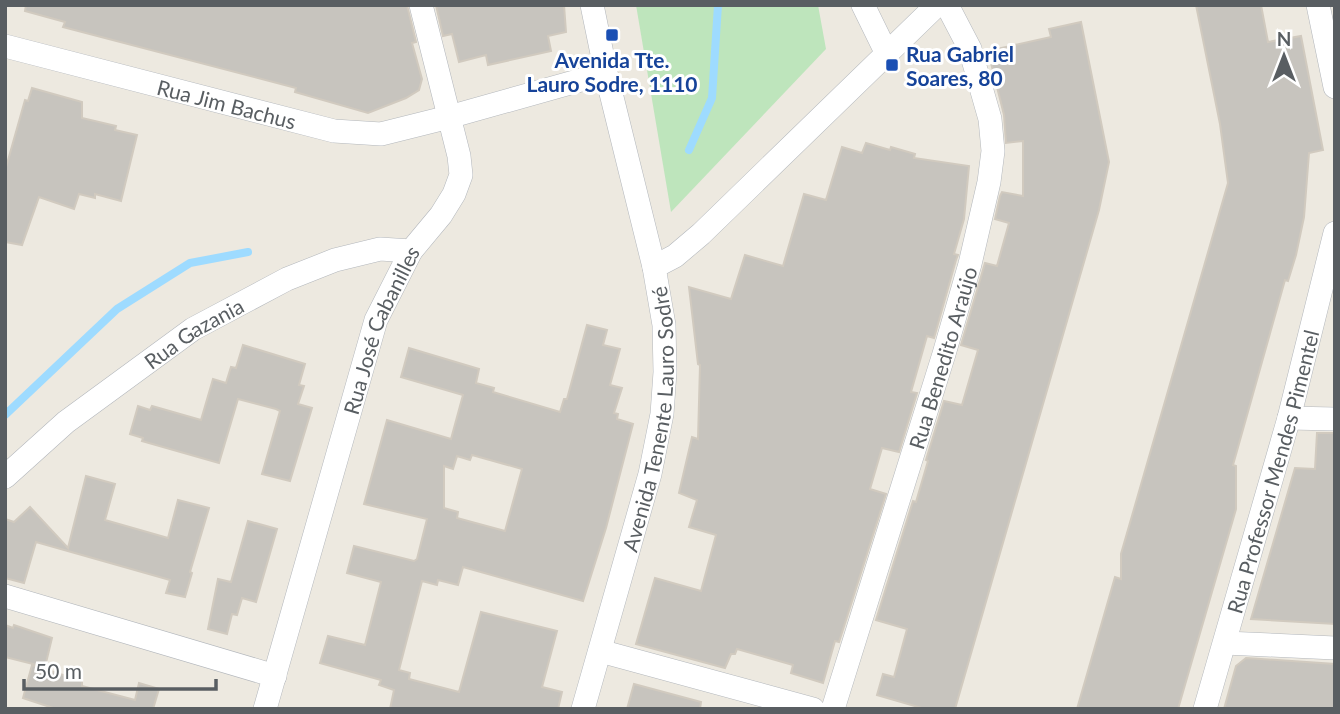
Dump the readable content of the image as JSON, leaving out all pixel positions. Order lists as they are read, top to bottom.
{
  "streets": {
    "street": [
      "Rua Jim Bachus",
      "Rua José Cabanilles",
      "Rua Gazania",
      "Rua Benedito Araújo",
      "Avenida Tenente Lauro Sodré",
      "Rua Professor Mendes Pimentel"
    ]
  },
  "crossings": [
    ["Rua Jim Bachus", "Rua José Cabanilles"],
    ["Rua José Cabanilles", "Rua Gazania"]
  ],
  "places": {
    "transit": ["Avenida Tte. Lauro Sodre, 1110", "Rua Gabriel Soares, 80"]
  },
  "scale_bar": "50 m",
  "north": "top"
}
